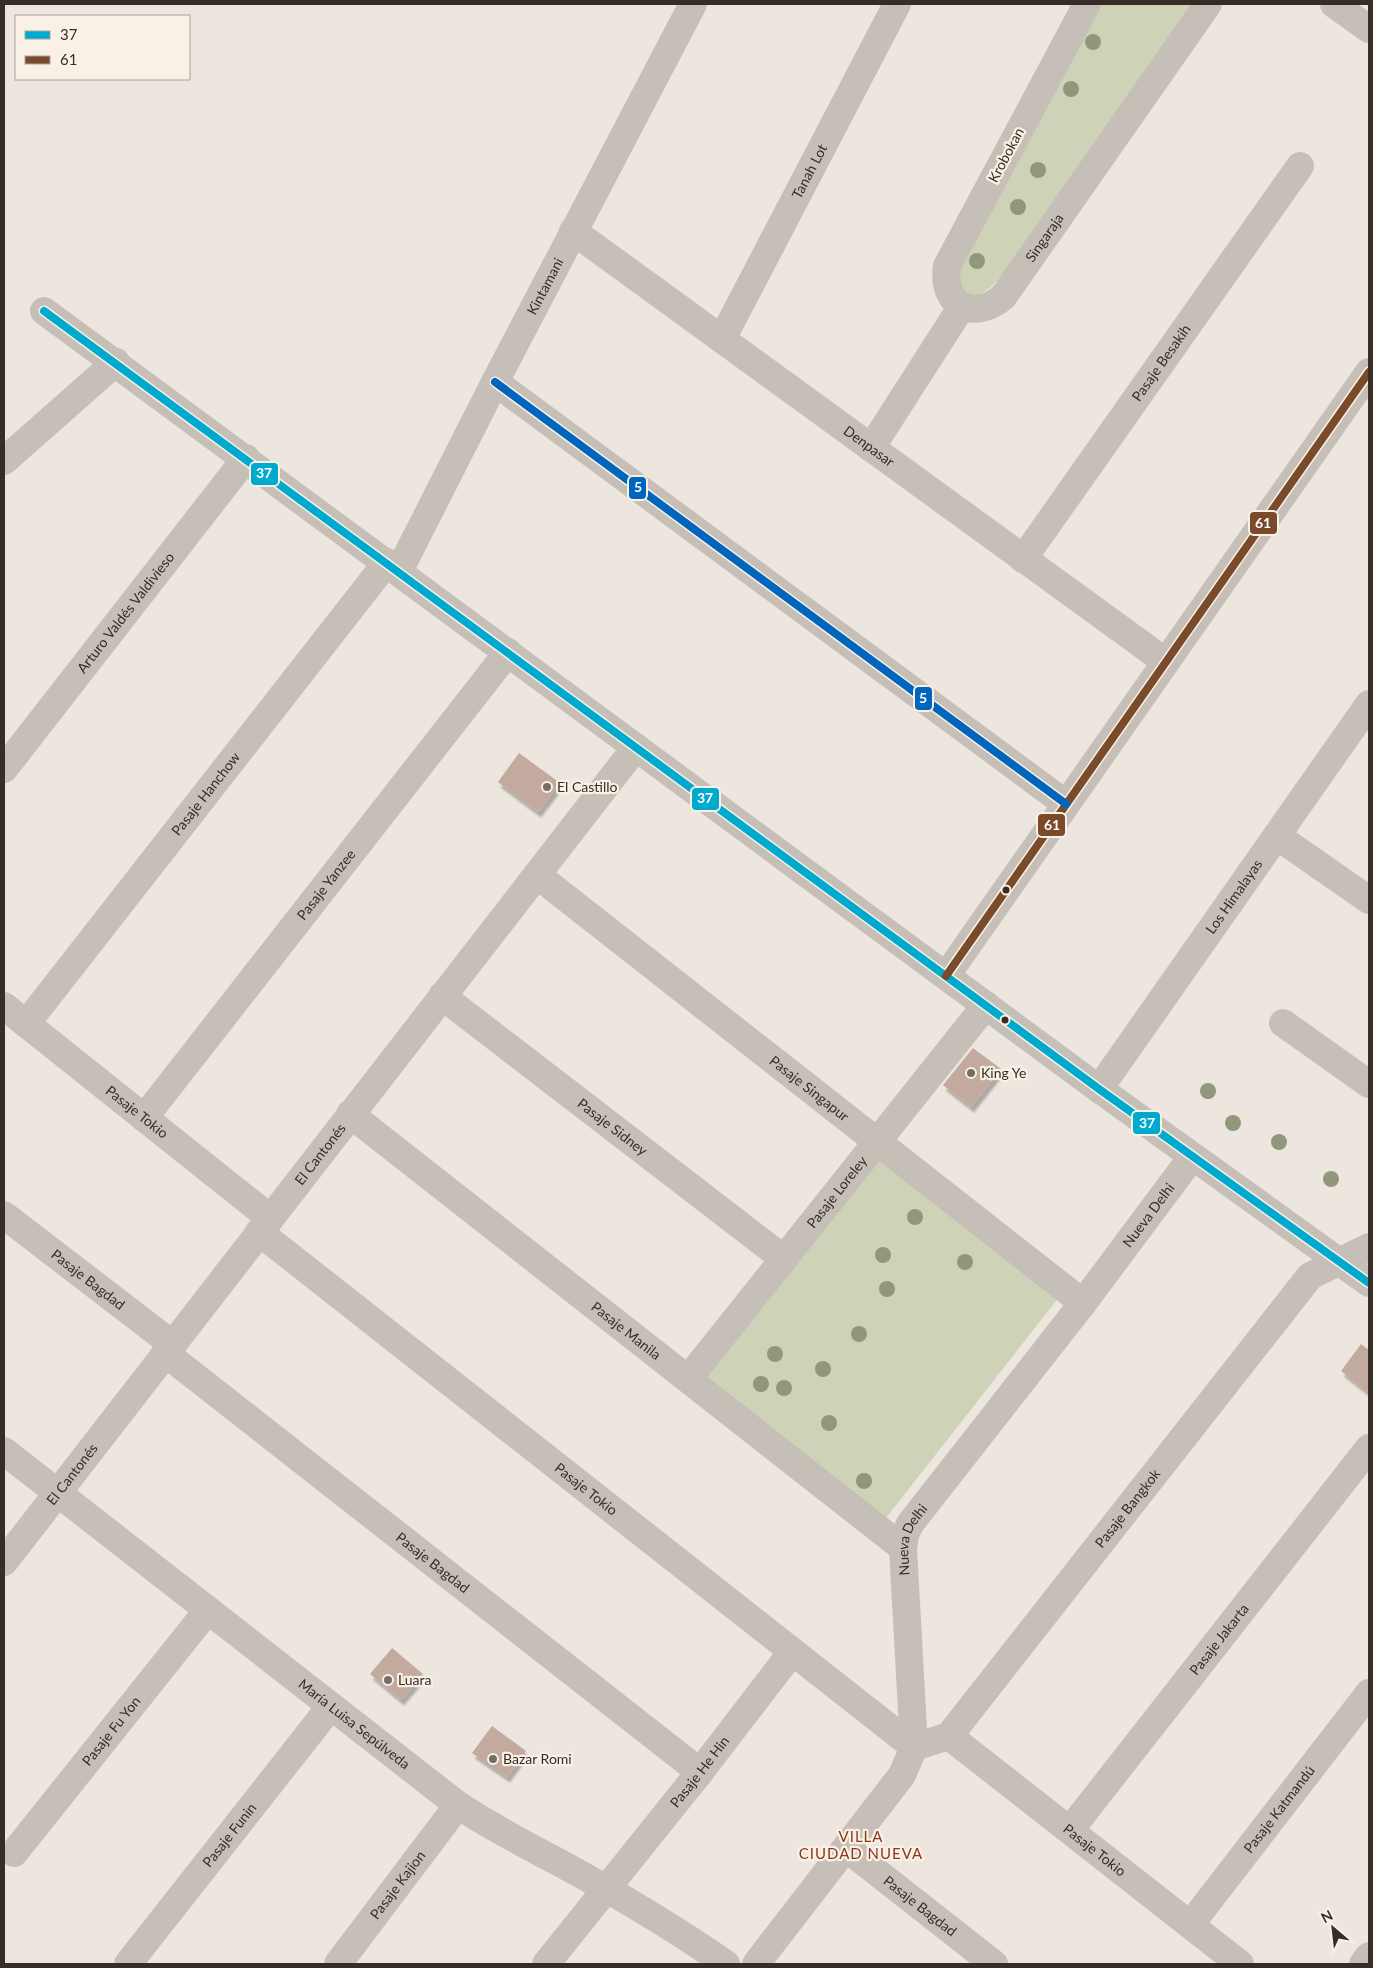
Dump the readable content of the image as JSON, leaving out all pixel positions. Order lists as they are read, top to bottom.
{
  "streets": {
    "street": [
      "Krobokan",
      "Tanah Lot",
      "Singaraja",
      "Kintamani",
      "Pasaje Besakih",
      "Denpasar",
      "Arturo Valdés Valdivieso",
      "Pasaje Hanchow",
      "Pasaje Yanzee",
      "Los Himalayas",
      "Pasaje Singapur",
      "Pasaje Tokio",
      "Pasaje Sidney",
      "El Cantonés",
      "Pasaje Loreley",
      "Nueva Delhi",
      "Pasaje Bagdad",
      "Pasaje Manila",
      "Pasaje Bangkok",
      "Pasaje Jakarta",
      "María Luisa Sepúlveda",
      "Pasaje Fu Yon",
      "Pasaje He Hin",
      "Pasaje Katmandú",
      "Pasaje Funin",
      "Pasaje Kajion"
    ]
  },
  "crossings": [
    ["Krobokan", "Singaraja"],
    ["Tanah Lot", "Denpasar"],
    ["Kintamani", "Denpasar"],
    ["Kintamani", "Pasaje Hanchow"],
    ["Pasaje Besakih", "Denpasar"],
    ["Pasaje Hanchow", "Pasaje Tokio"],
    ["Pasaje Yanzee", "Pasaje Tokio"],
    ["Pasaje Singapur", "El Cantonés"],
    ["Pasaje Singapur", "Pasaje Loreley"],
    ["Pasaje Singapur", "Nueva Delhi"],
    ["Pasaje Tokio", "El Cantonés"],
    ["Pasaje Tokio", "Nueva Delhi"],
    ["Pasaje Tokio", "Pasaje Bangkok"],
    ["Pasaje Tokio", "Pasaje Jakarta"],
    ["Pasaje Tokio", "Pasaje He Hin"],
    ["Pasaje Tokio", "Pasaje Katmandú"],
    ["Pasaje Sidney", "El Cantonés"],
    ["Pasaje Sidney", "Pasaje Loreley"],
    ["El Cantonés", "Pasaje Bagdad"],
    ["El Cantonés", "Pasaje Manila"],
    ["El Cantonés", "María Luisa Sepúlveda"],
    ["Pasaje Loreley", "Pasaje Manila"],
    ["Nueva Delhi", "Pasaje Bagdad"],
    ["Nueva Delhi", "Pasaje Manila"],
    ["Pasaje Bagdad", "Pasaje He Hin"],
    ["María Luisa Sepúlveda", "Pasaje Fu Yon"],
    ["María Luisa Sepúlveda", "Pasaje He Hin"],
    ["María Luisa Sepúlveda", "Pasaje Funin"],
    ["María Luisa Sepúlveda", "Pasaje Kajion"]
  ],
  "districts": ["VILLA CIUDAD NUEVA"],
  "places": [
    "El Castillo",
    "King Ye",
    "Luara",
    "Bazar Romi"
  ],
  "lines": ["transit line 37", "transit line 61", "transit line 5"],
  "legend": ["37", "61"],
  "north": "top left"
}
